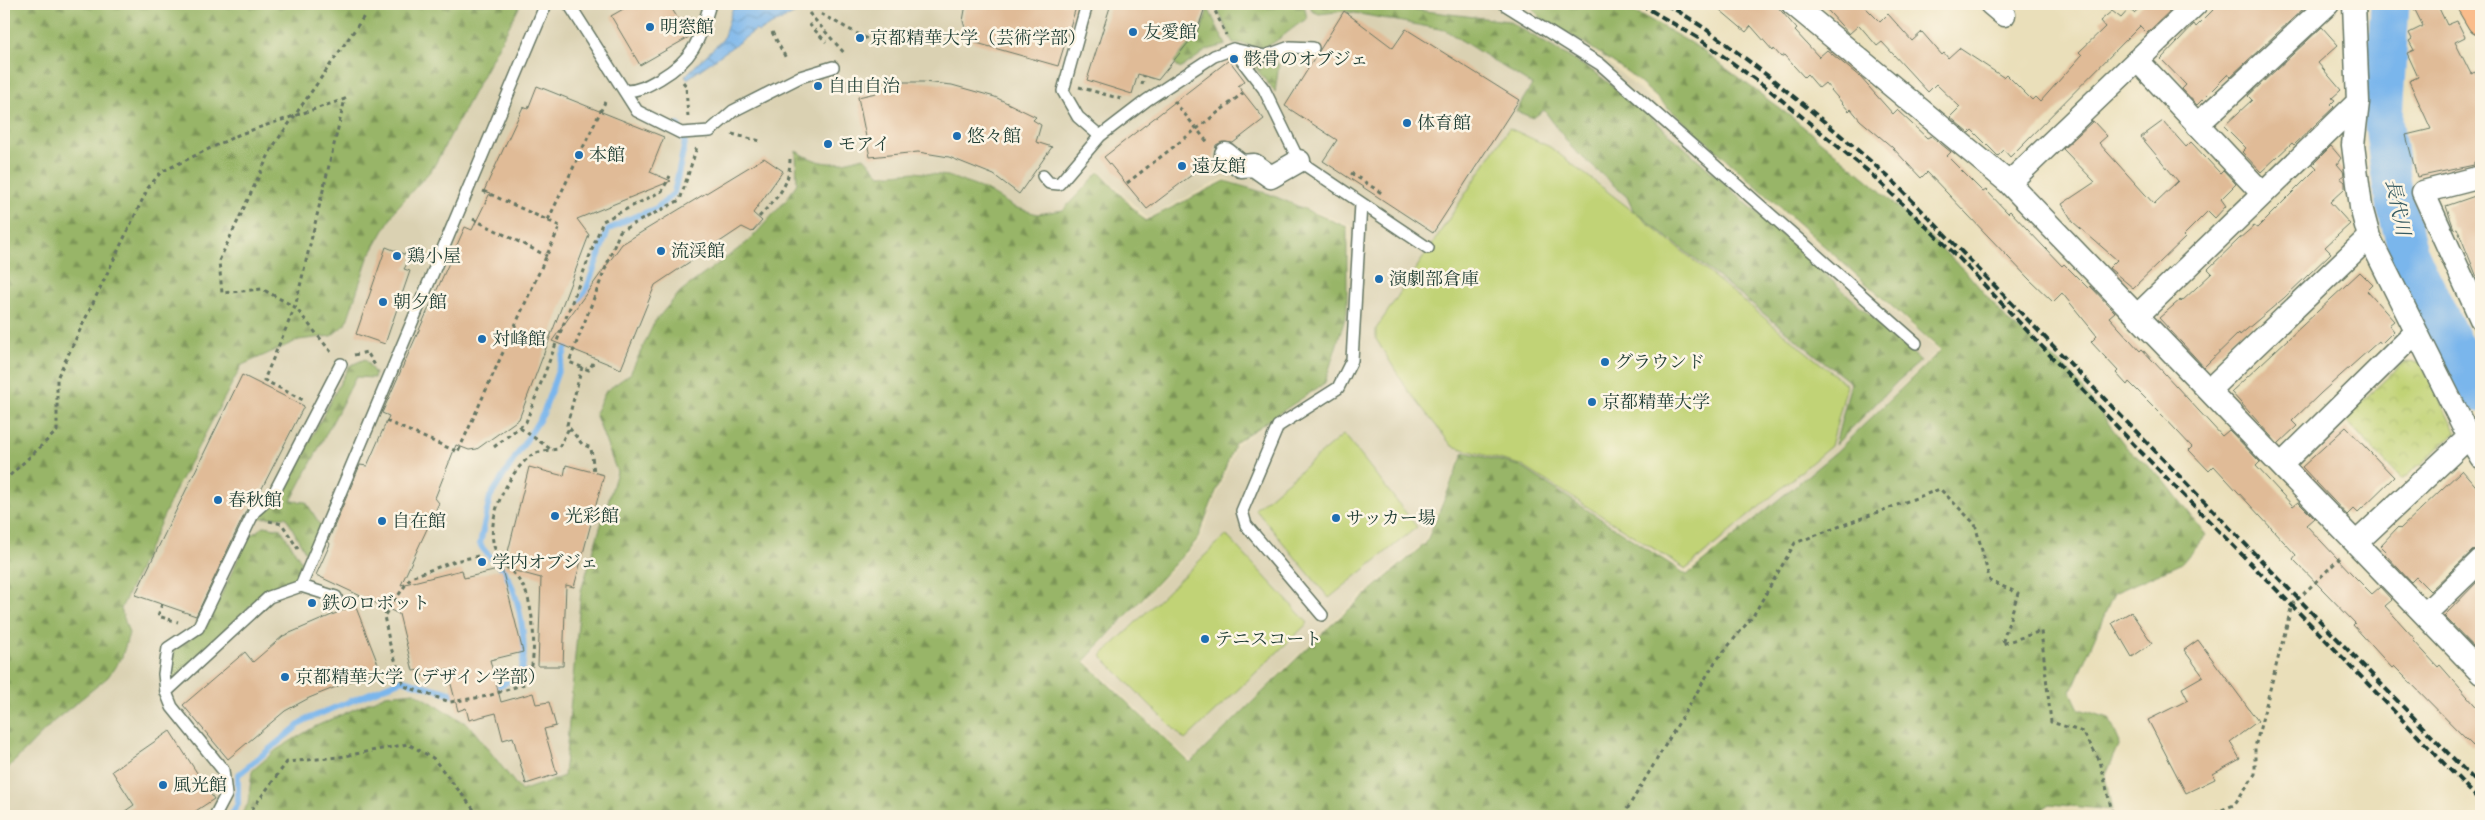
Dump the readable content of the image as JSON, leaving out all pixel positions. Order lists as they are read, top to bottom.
{
  "water": ["長代川"],
  "places": [
    "明窓館",
    "友愛館",
    "京都精華大学（芸術学部）",
    "骸骨のオブジェ",
    "自由自治",
    "体育館",
    "悠々館",
    "モアイ",
    "本館",
    "遠友館",
    "流渓館",
    "鶏小屋",
    "演劇部倉庫",
    "朝夕館",
    "対峰館",
    "グラウンド",
    "京都精華大学",
    "春秋館",
    "光彩館",
    "サッカー場",
    "自在館",
    "学内オブジェ",
    "鉄のロボット",
    "テニスコート",
    "京都精華大学（デザイン学部）",
    "風光館"
  ]
}
